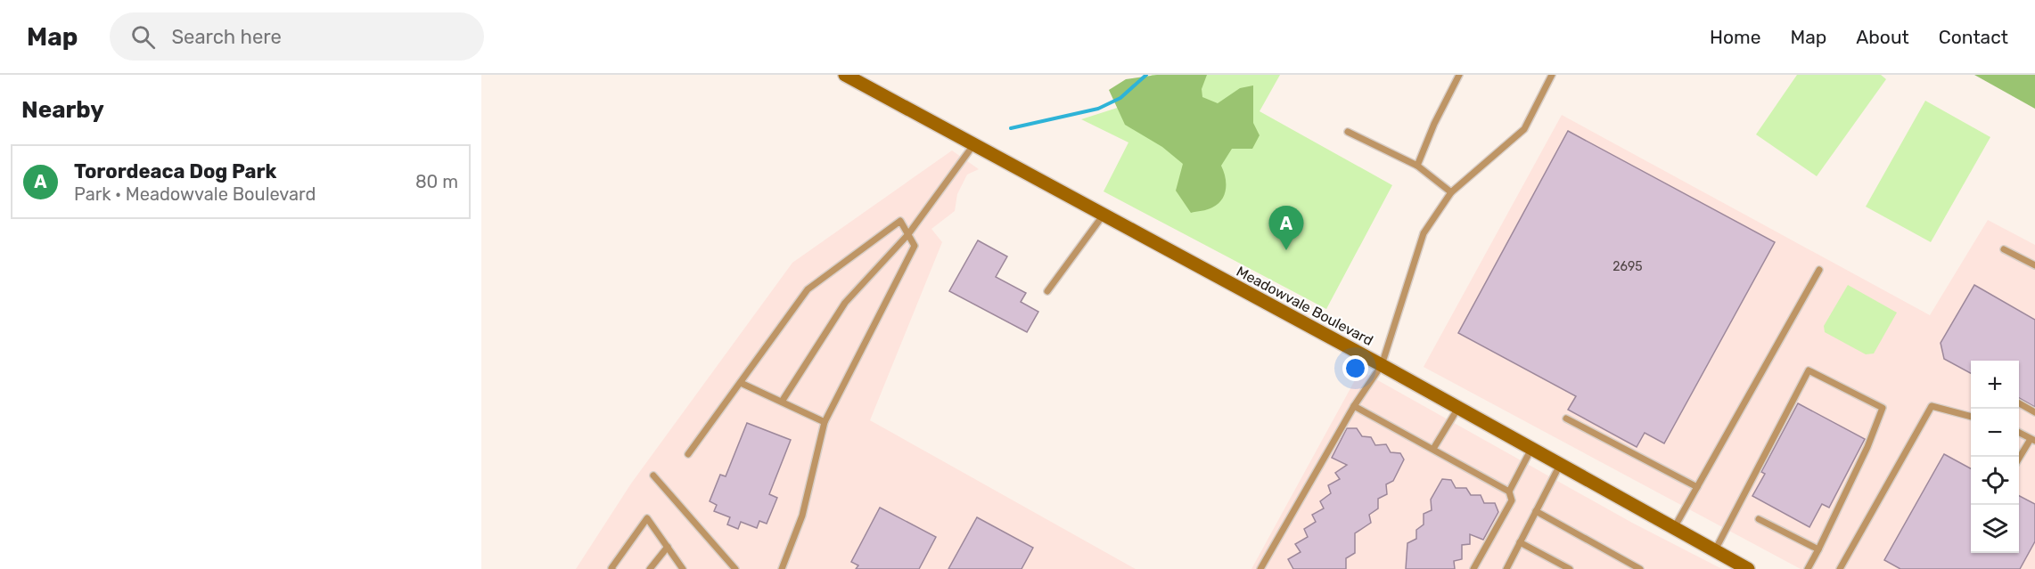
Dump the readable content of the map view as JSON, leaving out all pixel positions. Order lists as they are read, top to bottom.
{
  "streets": {
    "main road": ["Meadowvale Boulevard"]
  },
  "house_numbers": ["2695"],
  "page": {
    "header": "Map",
    "search": "Search here",
    "nav": [
      "Home",
      "Map",
      "About",
      "Contact"
    ],
    "heading": "Nearby",
    "list": [
      {
        "mark": "A",
        "name": "Torordeaca Dog Park",
        "note": "Park · Meadowvale Boulevard",
        "value": "80 m"
      }
    ],
    "pins": "A",
    "map_buttons": ["+", "−"]
  }
}
